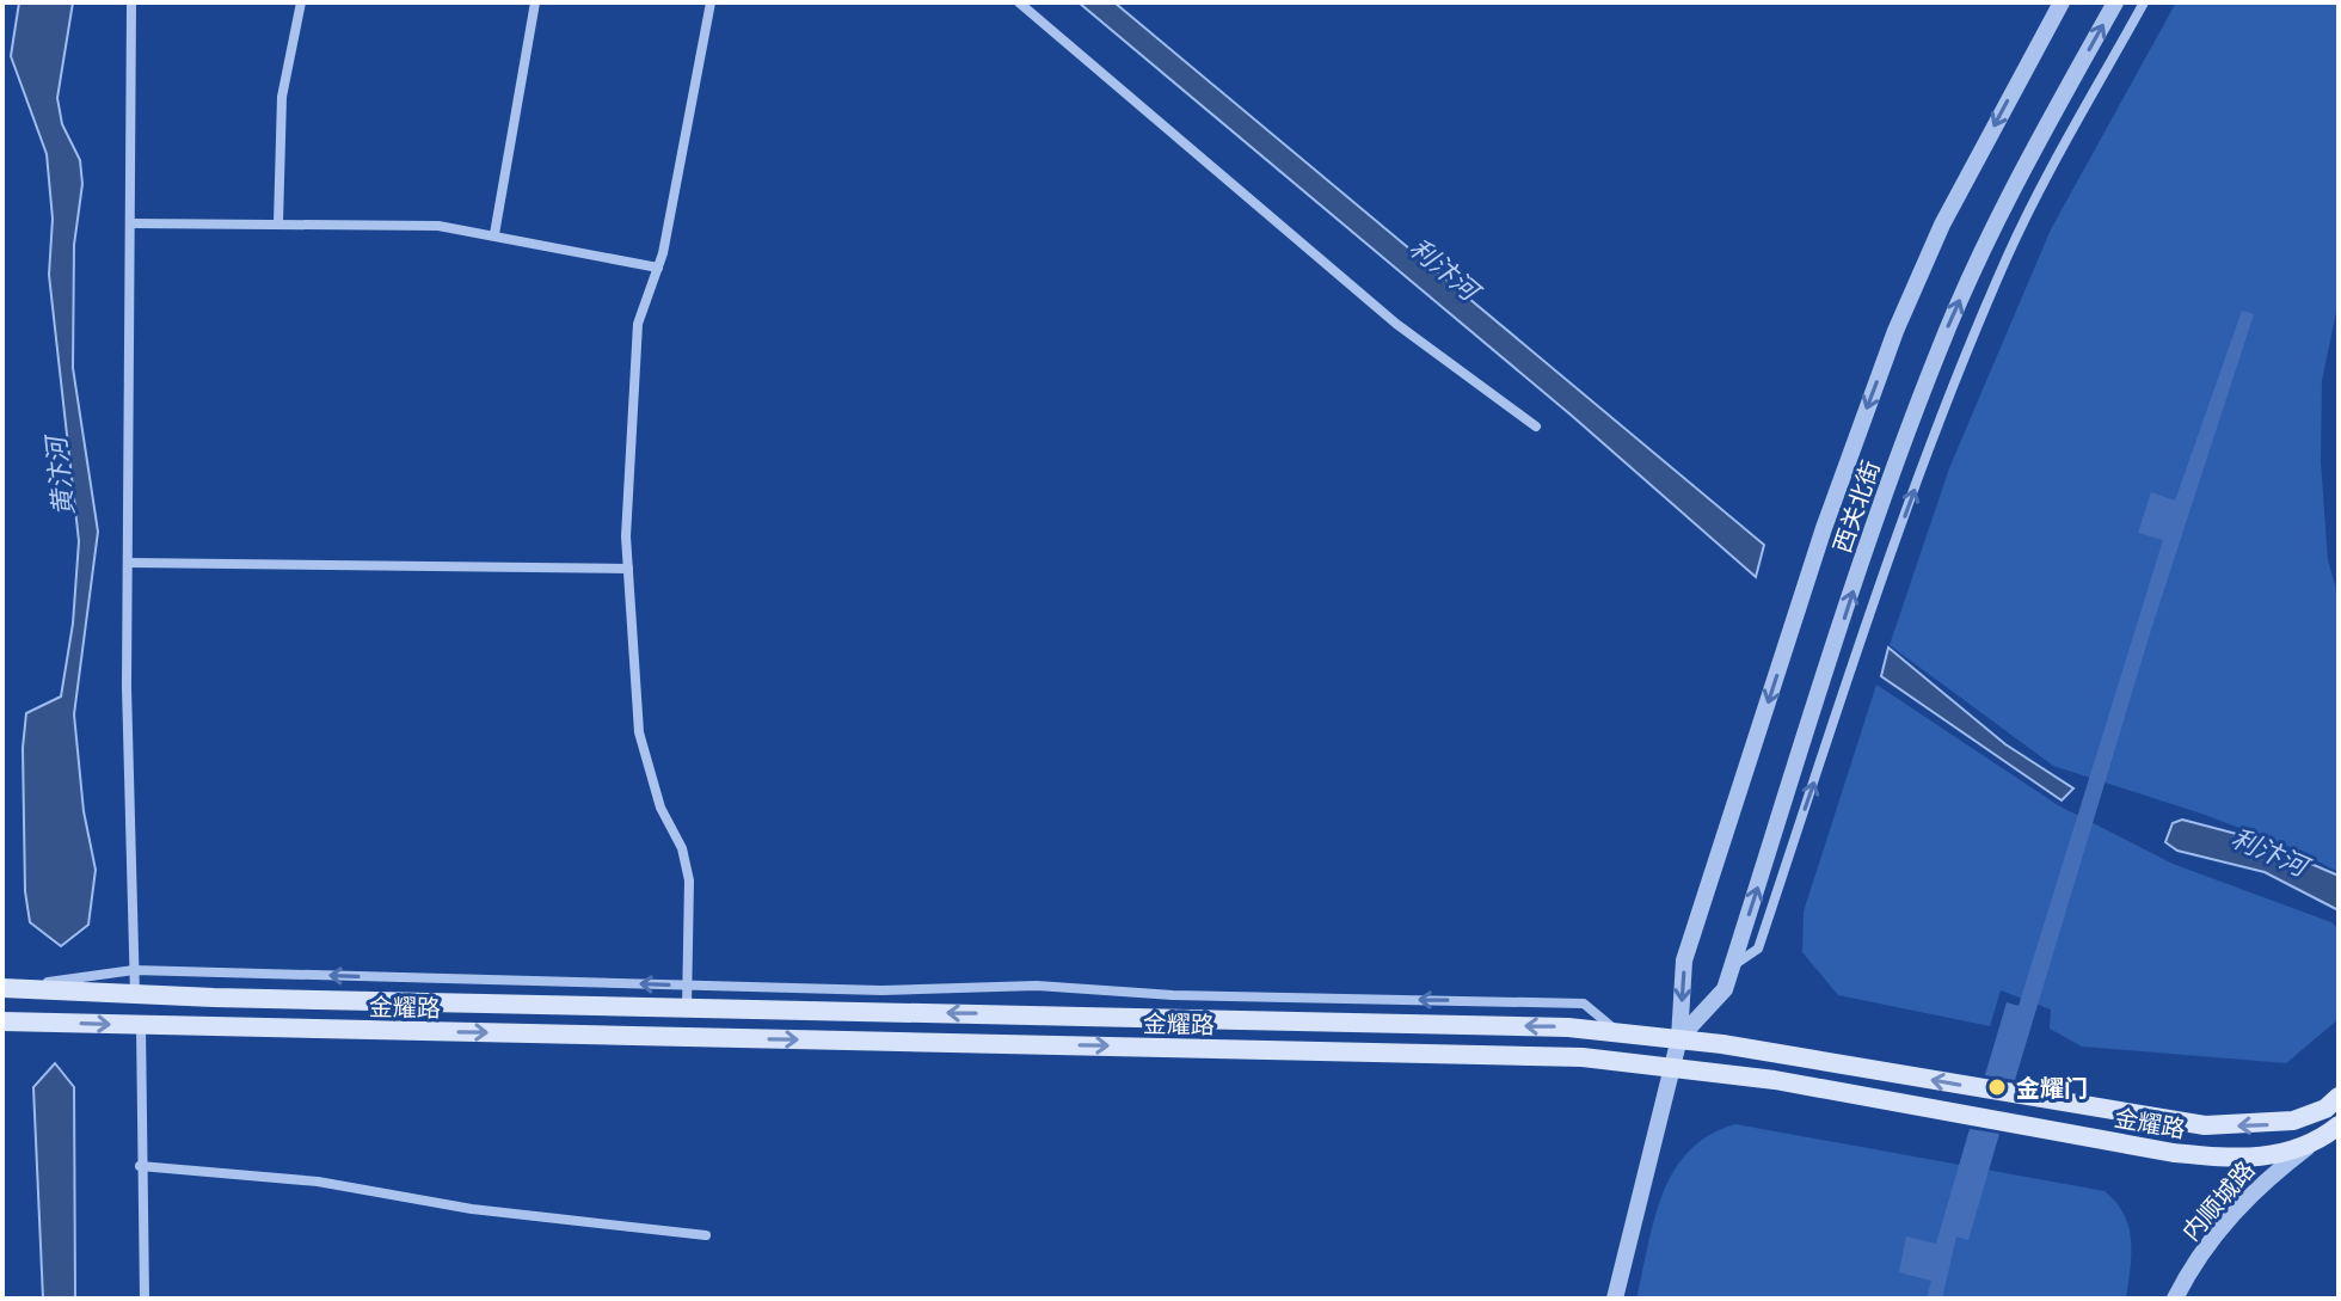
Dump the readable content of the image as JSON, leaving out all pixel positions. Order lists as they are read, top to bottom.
{
  "streets": {
    "main road": ["金耀路"],
    "street": ["西关北街", "内顺城路"]
  },
  "crossings": [
    ["西关北街", "金耀路"],
    ["金耀路", "内顺城路"]
  ],
  "water": ["利汴河", "黄汴河"],
  "places": ["金耀门"]
}
